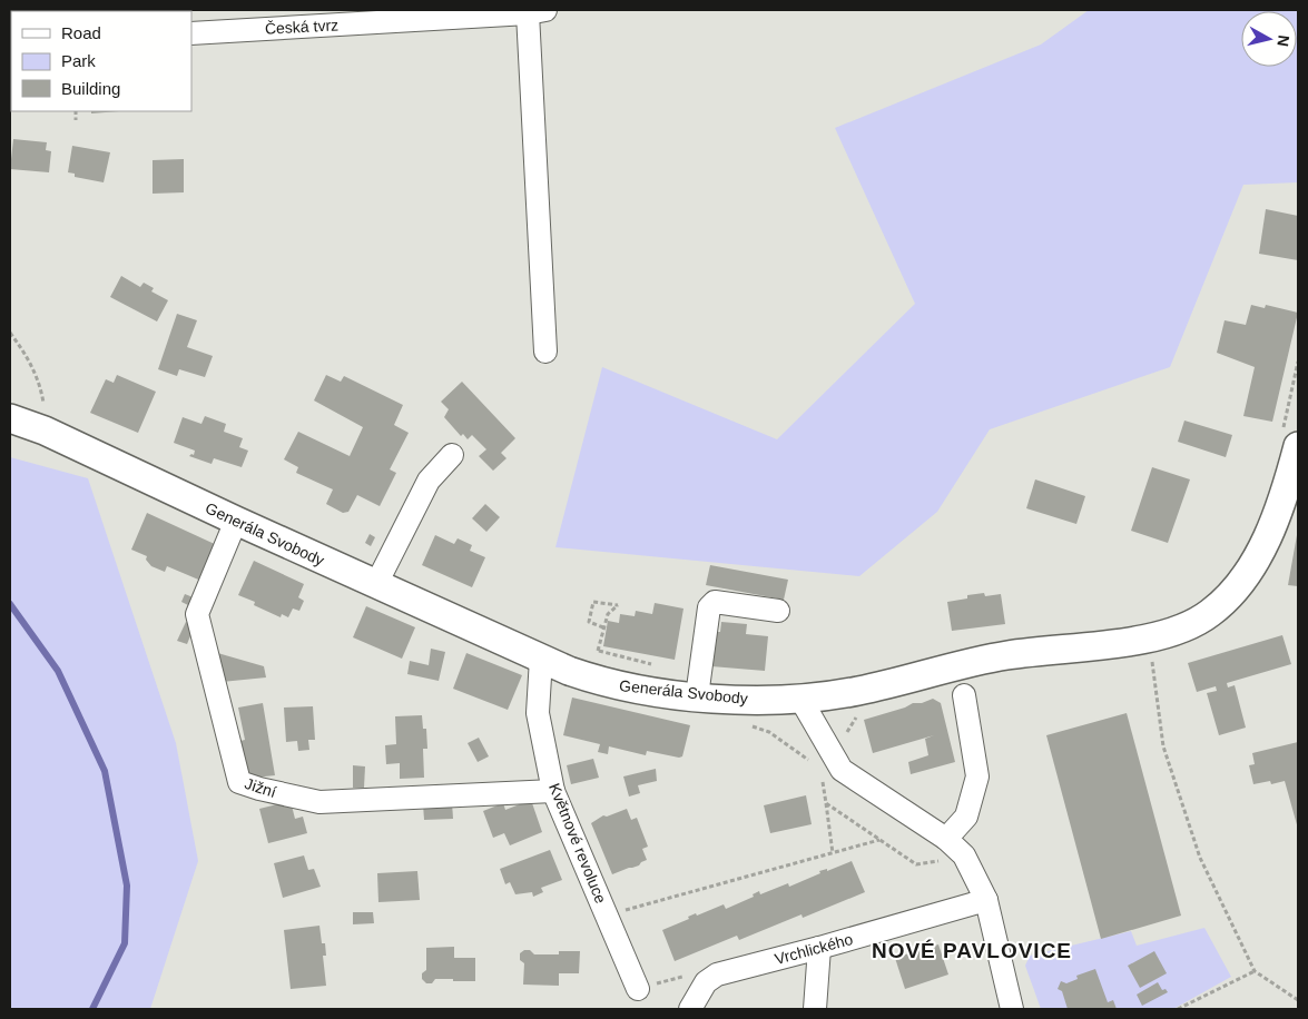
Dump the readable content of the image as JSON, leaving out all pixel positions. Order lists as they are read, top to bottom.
{
  "streets": {
    "main road": ["Generála Svobody"],
    "street": [
      "Česká tvrz",
      "Jižní",
      "Květnové revoluce",
      "Vrchlického"
    ]
  },
  "crossings": [
    ["Generála Svobody", "Jižní"],
    ["Generála Svobody", "Květnové revoluce"],
    ["Jižní", "Květnové revoluce"]
  ],
  "districts": ["NOVÉ PAVLOVICE"],
  "legend": ["Road", "Park", "Building"],
  "north": "right"
}
